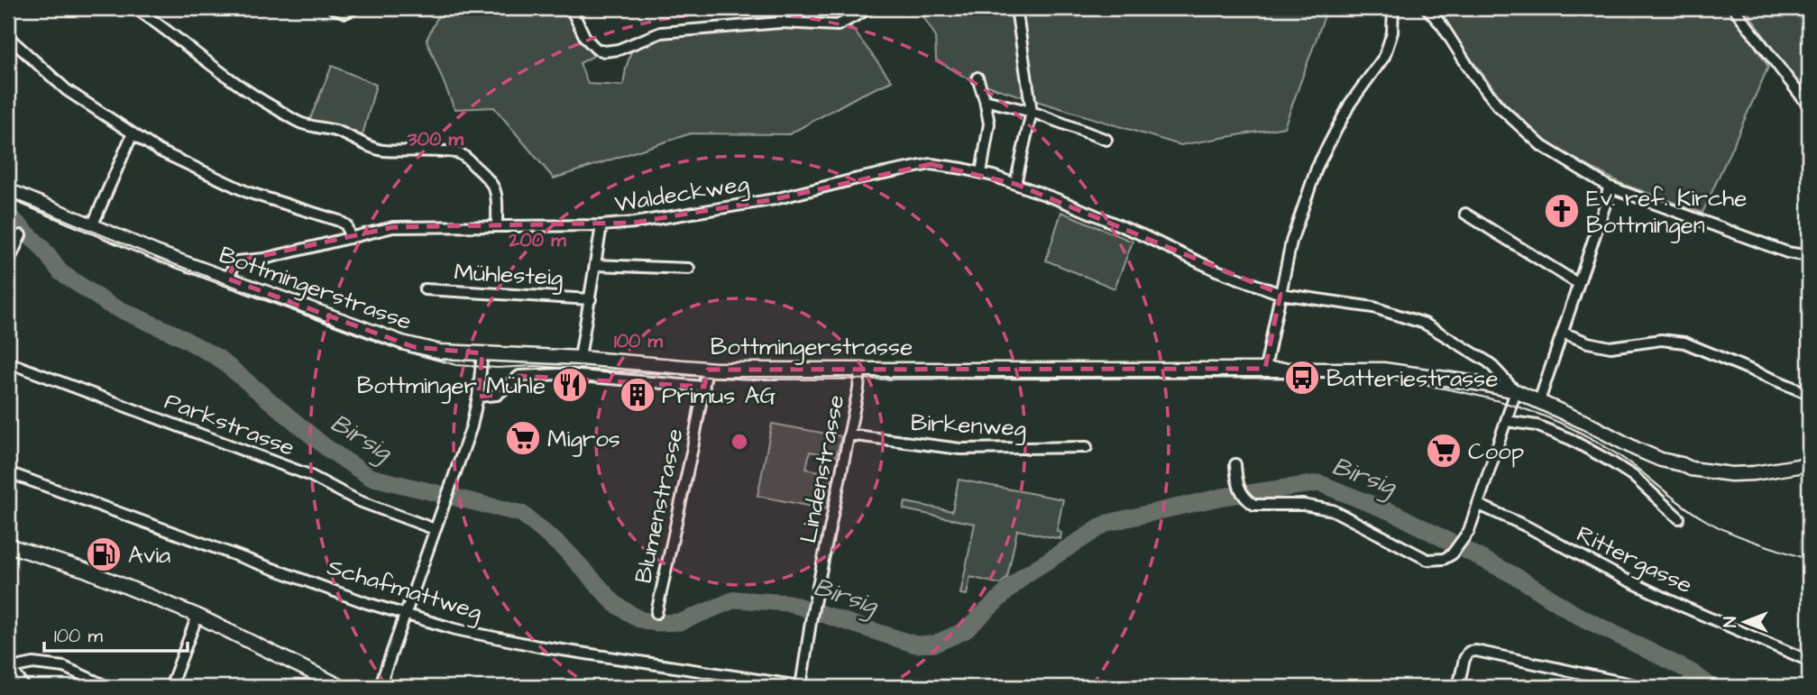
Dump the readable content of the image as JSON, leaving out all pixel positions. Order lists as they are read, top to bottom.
{
  "streets": {
    "main road": ["Bottmingerstrasse"],
    "street": [
      "Waldeckweg",
      "Mühlesteig",
      "Parkstrasse",
      "Birkenweg",
      "Lindenstrasse",
      "Blumenstrasse",
      "Rittergasse",
      "Schafmattweg"
    ]
  },
  "crossings": [
    ["Waldeckweg", "Mühlesteig"],
    ["Waldeckweg", "Bottmingerstrasse"],
    ["Mühlesteig", "Bottmingerstrasse"],
    ["Bottmingerstrasse", "Lindenstrasse"],
    ["Bottmingerstrasse", "Blumenstrasse"],
    ["Birkenweg", "Lindenstrasse"],
    ["Lindenstrasse", "Schafmattweg"]
  ],
  "water": ["Birsig"],
  "places": {
    "church": ["Ev. ref. Kirche Bottmingen"],
    "bus stop": ["Batteriestrasse"],
    "restaurant": ["Bottminger Mühle"],
    "building": ["Primus AG"],
    "supermarket": ["Migros", "Coop"],
    "fuel station": ["Avia"]
  },
  "scale_bar": "100 m",
  "north": "left",
  "rings": ["300 m", "200 m", "100 m"]
}
